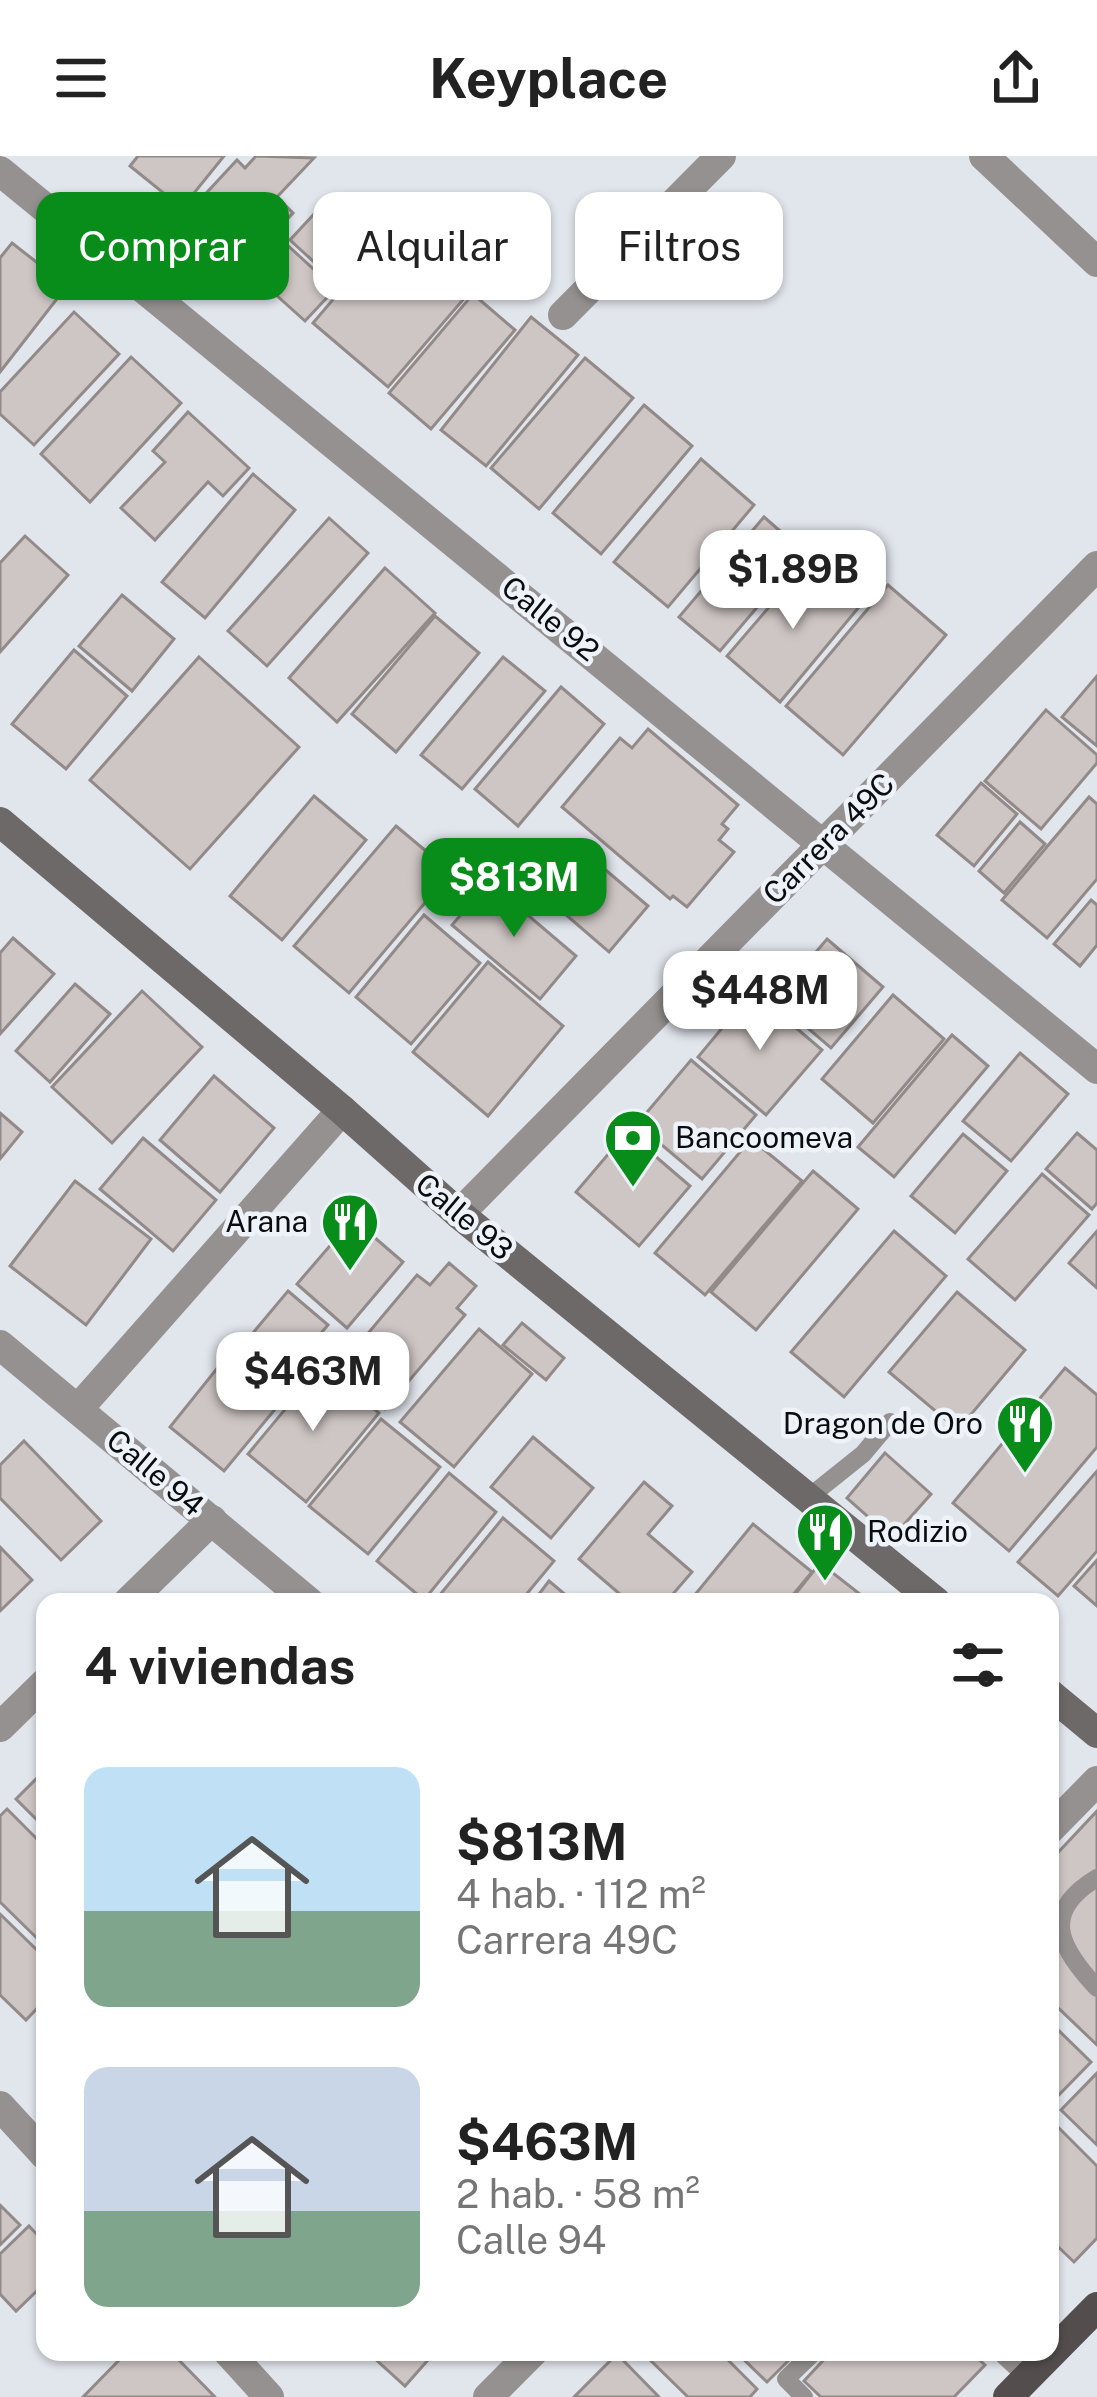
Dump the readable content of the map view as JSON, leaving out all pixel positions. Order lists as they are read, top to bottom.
{
  "streets": {
    "street": [
      "Calle 92",
      "Carrera 49C",
      "Calle 93",
      "Calle 94"
    ]
  },
  "crossings": [
    ["Calle 92", "Carrera 49C"],
    ["Carrera 49C", "Calle 93"]
  ],
  "places": {
    "bank": ["Bancoomeva"],
    "restaurant": ["Arana", "Dragon de Oro", "Rodizio"]
  },
  "page": {
    "header": "Keyplace",
    "chip": ["Comprar", "Alquilar", "Filtros"],
    "price": [
      "$1.89B",
      "$813M",
      "$448M",
      "$463M"
    ],
    "heading": "4 viviendas",
    "list": [
      {
        "name": "$813M",
        "note": "4 hab. · 112 m² · Carrera 49C"
      },
      {
        "name": "$463M",
        "note": "2 hab. · 58 m² · Calle 94"
      }
    ]
  }
}
